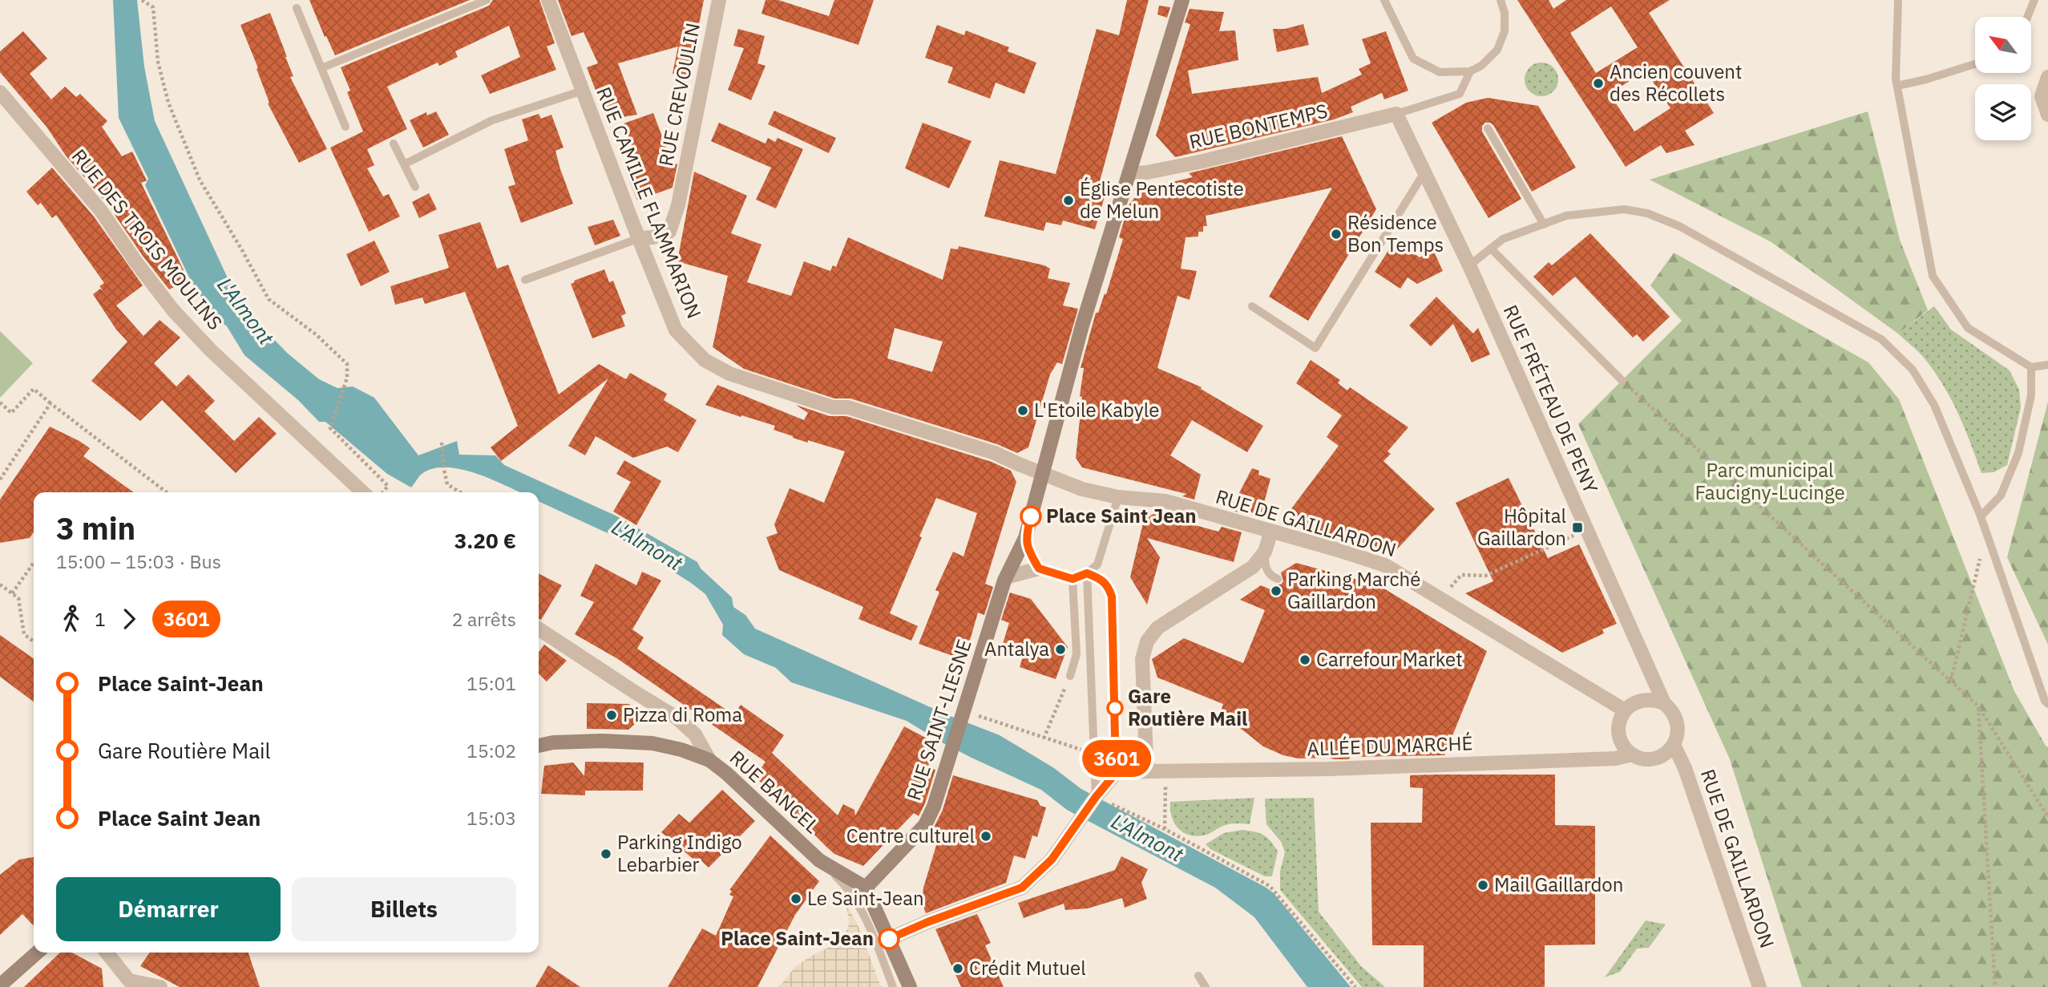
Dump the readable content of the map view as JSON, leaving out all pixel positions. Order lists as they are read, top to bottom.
{
  "streets": {
    "main road": ["RUE SAINT-LIESNE", "RUE BANCEL"],
    "street": [
      "RUE CREVOULIN",
      "RUE BONTEMPS",
      "RUE CAMILLE FLAMMARION",
      "RUE DES TROIS MOULINS",
      "RUE FRÉTEAU DE PENY",
      "RUE DE GAILLARDON",
      "ALLÉE DU MARCHÉ"
    ]
  },
  "crossings": [
    ["RUE CREVOULIN", "RUE CAMILLE FLAMMARION"],
    ["RUE BONTEMPS", "RUE FRÉTEAU DE PENY"],
    ["RUE BONTEMPS", "RUE SAINT-LIESNE"],
    ["RUE CAMILLE FLAMMARION", "RUE DE GAILLARDON"],
    ["RUE CAMILLE FLAMMARION", "RUE SAINT-LIESNE"],
    ["RUE FRÉTEAU DE PENY", "RUE DE GAILLARDON"],
    ["RUE FRÉTEAU DE PENY", "ALLÉE DU MARCHÉ"],
    ["RUE DE GAILLARDON", "RUE SAINT-LIESNE"],
    ["RUE DE GAILLARDON", "ALLÉE DU MARCHÉ"]
  ],
  "water": ["L'Almont"],
  "parks": ["Parc municipal Faucigny-Lucinge"],
  "places": {
    "other": [
      "Ancien couvent des Récollets",
      "Église Pentecotiste de Melun",
      "Résidence Bon Temps",
      "L'Etoile Kabyle",
      "Place Saint Jean",
      "Parking Marché Gaillardon",
      "Antalya",
      "Carrefour Market",
      "Gare Routière Mail",
      "Pizza di Roma",
      "Centre culturel",
      "Parking Indigo Lebarbier",
      "Mail Gaillardon",
      "Le Saint-Jean",
      "Place Saint-Jean",
      "Crédit Mutuel"
    ],
    "transit": ["Hôpital Gaillardon"]
  },
  "lines": ["bus line 3601"],
  "north": "top left",
  "page": {
    "on_map": "3601",
    "heading": ["3 min", "15:00 – 15:03 · Bus", "3.20 €"],
    "legs": ["1", "3601", "2 arrêts"],
    "list": [
      {
        "name": "Place Saint-Jean",
        "value": "15:01"
      },
      {
        "name": "Gare Routière Mail",
        "value": "15:02"
      },
      {
        "name": "Place Saint Jean",
        "value": "15:03"
      }
    ],
    "buttons": ["Démarrer", "Billets"]
  }
}
